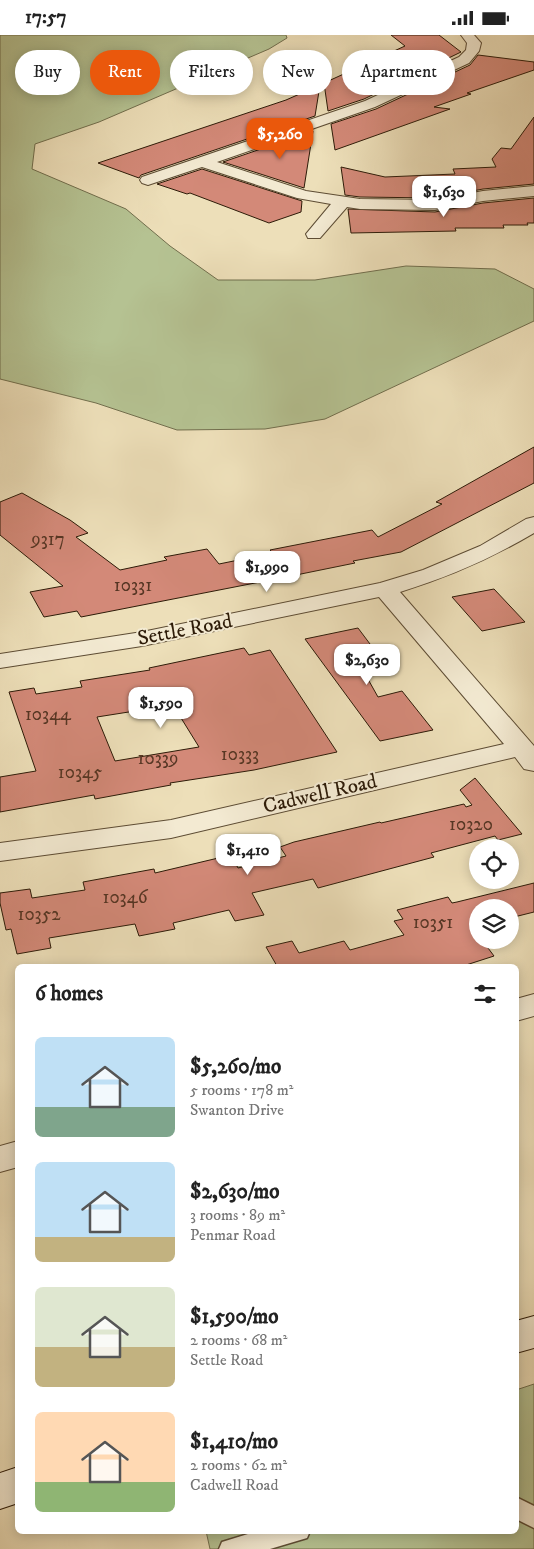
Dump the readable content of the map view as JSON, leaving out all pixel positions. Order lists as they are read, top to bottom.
{
  "streets": {
    "street": ["Settle Road", "Cadwell Road"]
  },
  "house_numbers": [
    "9317",
    "10331",
    "10344",
    "10333",
    "10339",
    "10345",
    "10320",
    "10346",
    "10352",
    "10351"
  ],
  "page": {
    "status": "17:57",
    "chip": [
      "Buy",
      "Rent",
      "Filters",
      "New",
      "Apartment"
    ],
    "price": [
      "$5,260",
      "$1,630",
      "$1,990",
      "$2,630",
      "$1,590",
      "$1,410"
    ],
    "heading": "6 homes",
    "list": [
      {
        "name": "$5,260/mo",
        "note": "5 rooms · 178 m² · Swanton Drive"
      },
      {
        "name": "$2,630/mo",
        "note": "3 rooms · 89 m² · Penmar Road"
      },
      {
        "name": "$1,590/mo",
        "note": "2 rooms · 68 m² · Settle Road"
      },
      {
        "name": "$1,410/mo",
        "note": "2 rooms · 62 m² · Cadwell Road"
      }
    ]
  }
}
